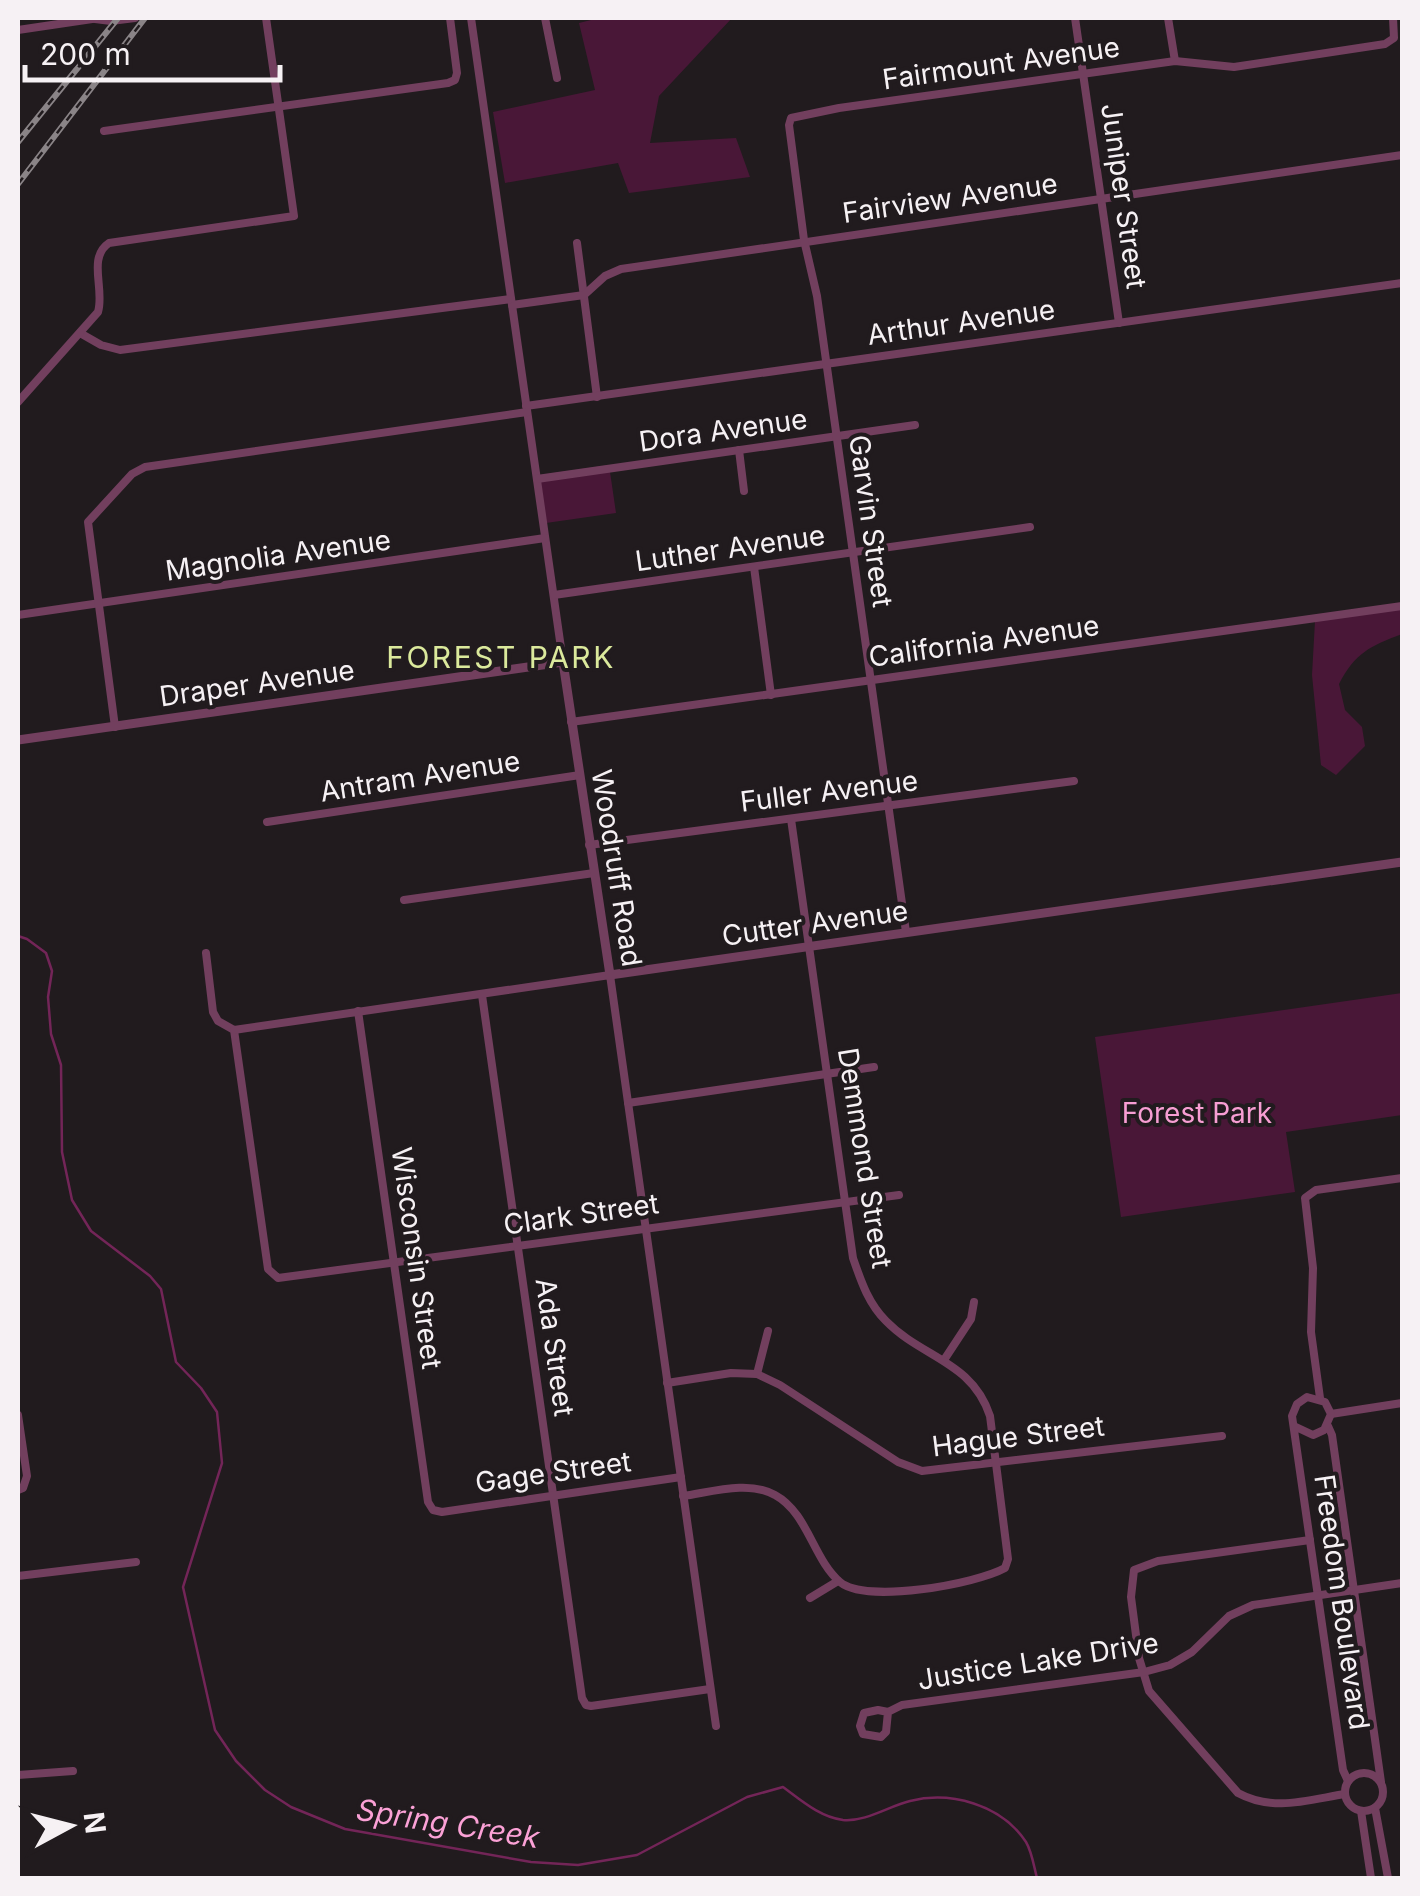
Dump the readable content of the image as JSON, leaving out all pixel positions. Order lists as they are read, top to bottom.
{
  "streets": {
    "street": [
      "Fairmount Avenue",
      "Juniper Street",
      "Fairview Avenue",
      "Arthur Avenue",
      "Dora Avenue",
      "Garvin Street",
      "Luther Avenue",
      "Magnolia Avenue",
      "California Avenue",
      "Draper Avenue",
      "Antram Avenue",
      "Fuller Avenue",
      "Woodruff Road",
      "Cutter Avenue",
      "Demmond Street",
      "Clark Street",
      "Wisconsin Street",
      "Ada Street",
      "Hague Street",
      "Gage Street",
      "Freedom Boulevard",
      "Justice Lake Drive"
    ]
  },
  "crossings": [
    ["Fairmount Avenue", "Juniper Street"],
    ["Fairmount Avenue", "Garvin Street"],
    ["Juniper Street", "Fairview Avenue"],
    ["Juniper Street", "Arthur Avenue"],
    ["Fairview Avenue", "Garvin Street"],
    ["Fairview Avenue", "Woodruff Road"],
    ["Arthur Avenue", "Garvin Street"],
    ["Arthur Avenue", "Magnolia Avenue"],
    ["Arthur Avenue", "Woodruff Road"],
    ["Dora Avenue", "Garvin Street"],
    ["Dora Avenue", "Woodruff Road"],
    ["Garvin Street", "Luther Avenue"],
    ["Garvin Street", "California Avenue"],
    ["Garvin Street", "Fuller Avenue"],
    ["Garvin Street", "Cutter Avenue"],
    ["Luther Avenue", "Woodruff Road"],
    ["Magnolia Avenue", "Woodruff Road"],
    ["California Avenue", "Woodruff Road"],
    ["Draper Avenue", "Woodruff Road"],
    ["Antram Avenue", "Woodruff Road"],
    ["Fuller Avenue", "Woodruff Road"],
    ["Fuller Avenue", "Demmond Street"],
    ["Woodruff Road", "Cutter Avenue"],
    ["Woodruff Road", "Clark Street"],
    ["Woodruff Road", "Ada Street"],
    ["Woodruff Road", "Gage Street"],
    ["Cutter Avenue", "Demmond Street"],
    ["Cutter Avenue", "Clark Street"],
    ["Cutter Avenue", "Wisconsin Street"],
    ["Cutter Avenue", "Ada Street"],
    ["Demmond Street", "Clark Street"],
    ["Demmond Street", "Hague Street"],
    ["Clark Street", "Wisconsin Street"],
    ["Clark Street", "Ada Street"],
    ["Wisconsin Street", "Gage Street"],
    ["Ada Street", "Gage Street"],
    ["Freedom Boulevard", "Justice Lake Drive"]
  ],
  "districts": ["FOREST PARK"],
  "water": ["Spring Creek"],
  "parks": ["Forest Park"],
  "scale_bar": "200 m",
  "north": "right"
}
